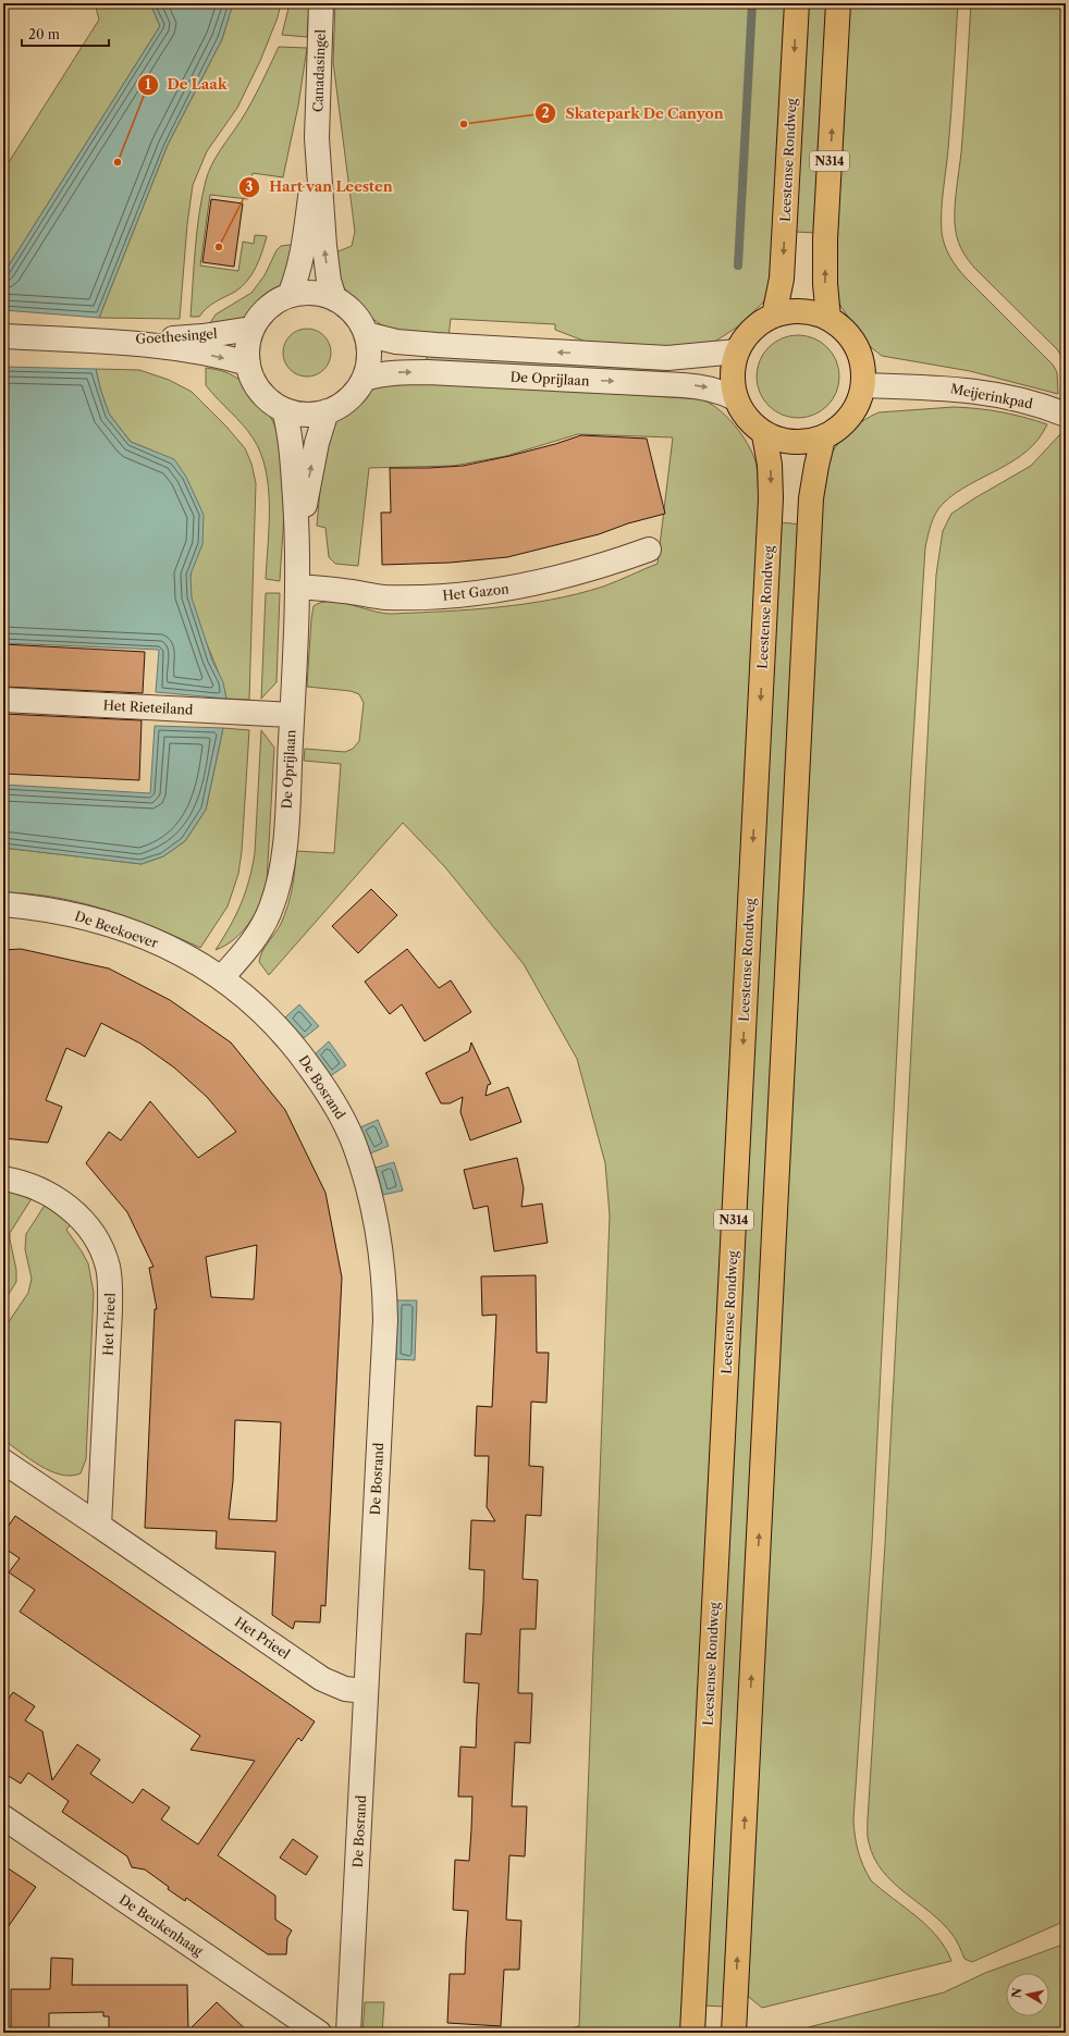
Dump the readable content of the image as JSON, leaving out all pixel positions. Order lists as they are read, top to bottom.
{
  "streets": {
    "main road": ["Leestense Rondweg", "N314"],
    "street": [
      "Canadasingel",
      "Goethesingel",
      "De Oprijlaan",
      "Meijerinkpad",
      "Het Gazon",
      "Het Rieteiland",
      "De Beekoever",
      "De Bosrand",
      "Het Prieel",
      "De Beukenhaag"
    ]
  },
  "crossings": [
    ["Canadasingel", "Goethesingel"],
    ["Canadasingel", "De Oprijlaan"],
    ["Leestense Rondweg", "N314"],
    ["Leestense Rondweg", "De Oprijlaan"],
    ["Leestense Rondweg", "Meijerinkpad"],
    ["N314", "De Oprijlaan"],
    ["N314", "Meijerinkpad"],
    ["Goethesingel", "De Oprijlaan"],
    ["De Oprijlaan", "Meijerinkpad"],
    ["De Oprijlaan", "Het Gazon"],
    ["De Oprijlaan", "Het Rieteiland"],
    ["De Oprijlaan", "De Beekoever"],
    ["De Oprijlaan", "De Bosrand"],
    ["De Beekoever", "De Bosrand"],
    ["De Bosrand", "Het Prieel"]
  ],
  "places": ["Skatepark De Canyon", "De Laak", "Hart van Leesten"],
  "scale_bar": "20 m",
  "north": "left"
}
